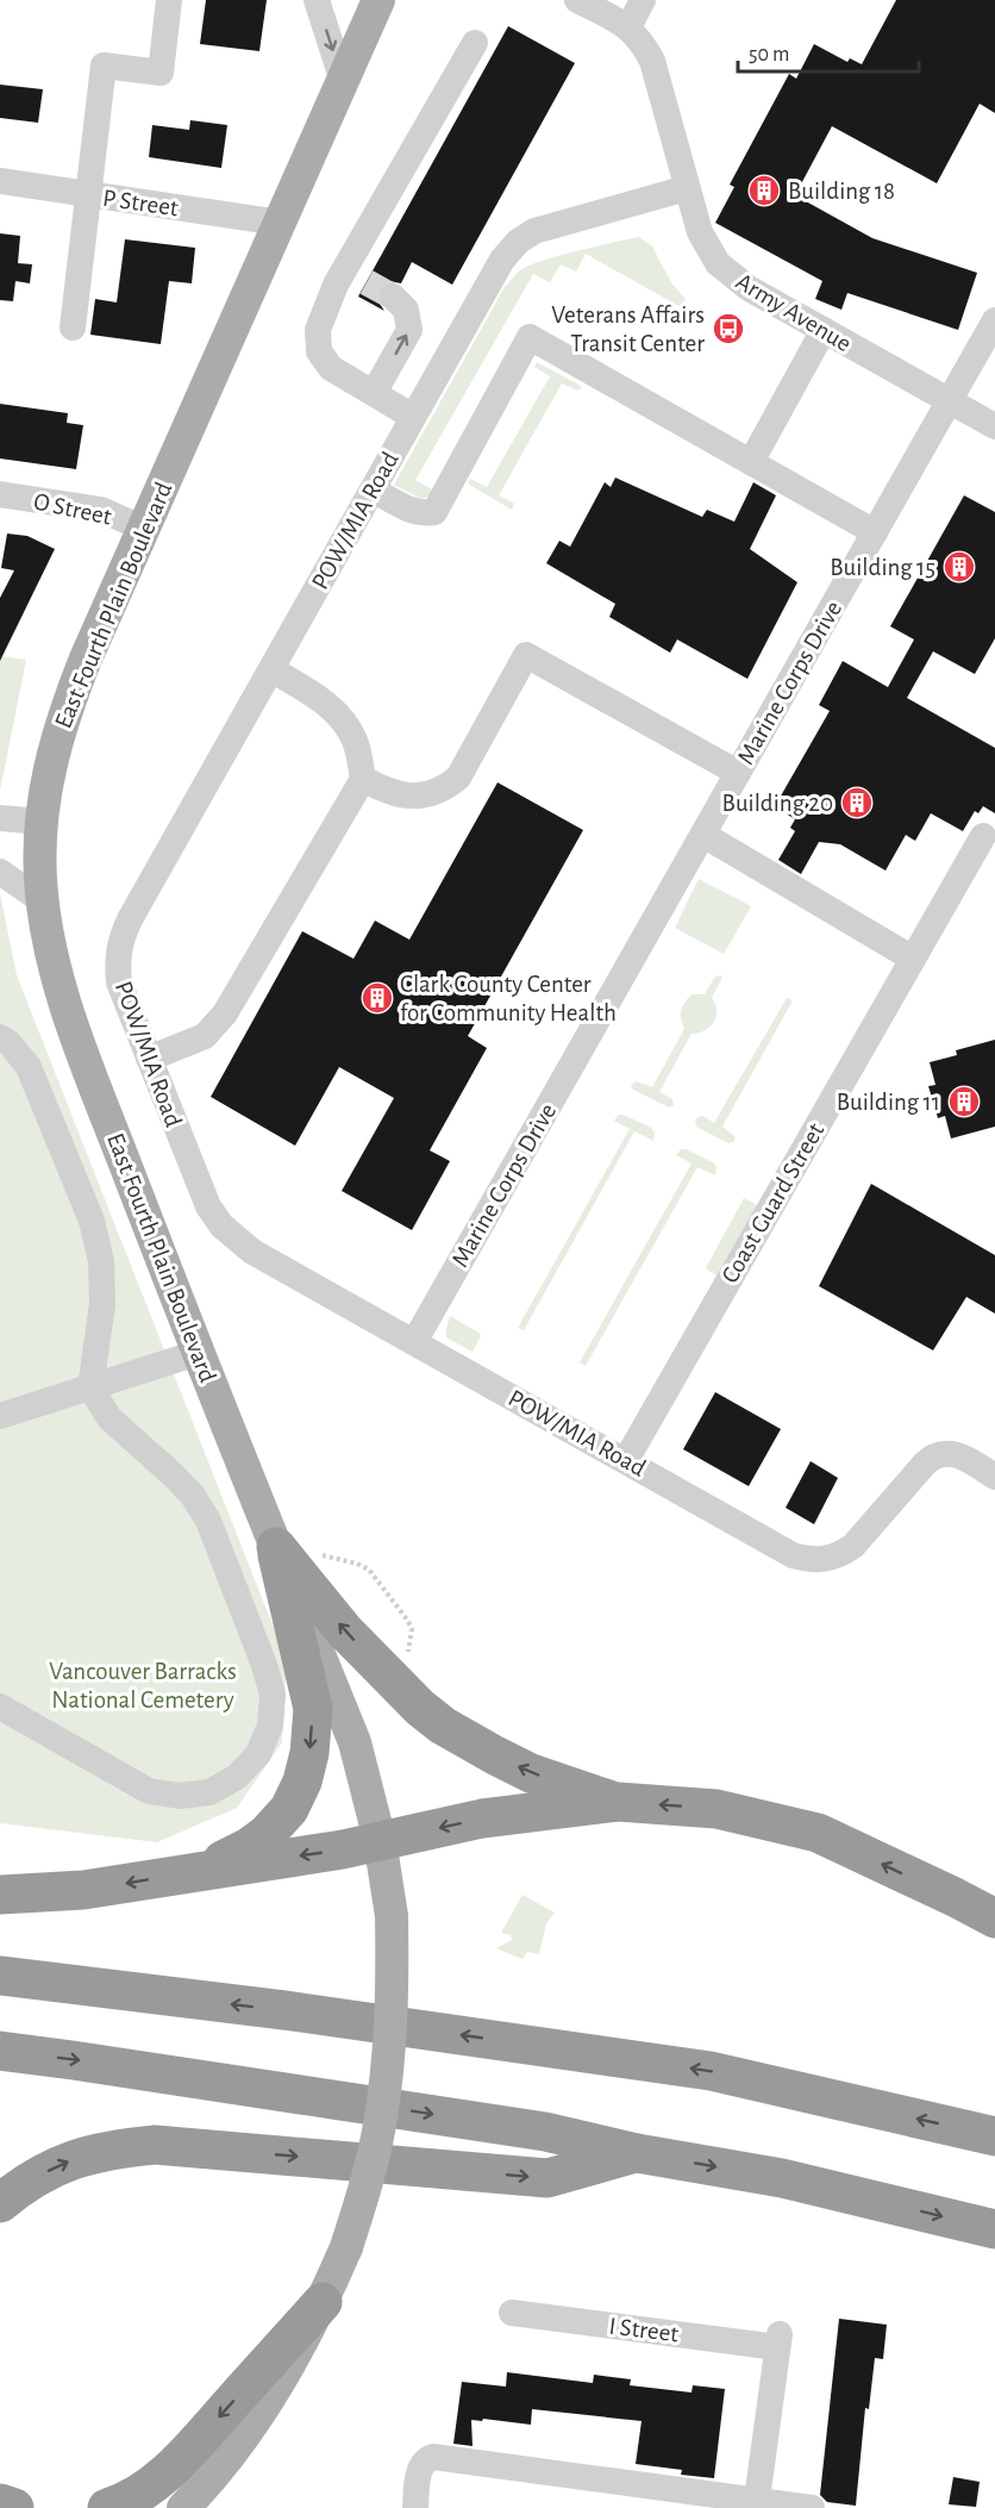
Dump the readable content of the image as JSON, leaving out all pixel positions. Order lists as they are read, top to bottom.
{
  "streets": {
    "main road": ["East Fourth Plain Boulevard"],
    "street": [
      "P Street",
      "Army Avenue",
      "O Street",
      "POW/MIA Road",
      "Marine Corps Drive",
      "Coast Guard Street",
      "I Street"
    ]
  },
  "crossings": [
    ["P Street", "East Fourth Plain Boulevard"],
    ["Army Avenue", "POW/MIA Road"],
    ["Army Avenue", "Marine Corps Drive"],
    ["O Street", "East Fourth Plain Boulevard"],
    ["POW/MIA Road", "Marine Corps Drive"],
    ["POW/MIA Road", "Coast Guard Street"]
  ],
  "parks": ["Vancouver Barracks National Cemetery"],
  "places": {
    "building": [
      "Building 18",
      "Building 15",
      "Building 20",
      "Clark County Center for Community Health",
      "Building 11"
    ],
    "bus stop": ["Veterans Affairs Transit Center"]
  },
  "scale_bar": "50 m"
}
